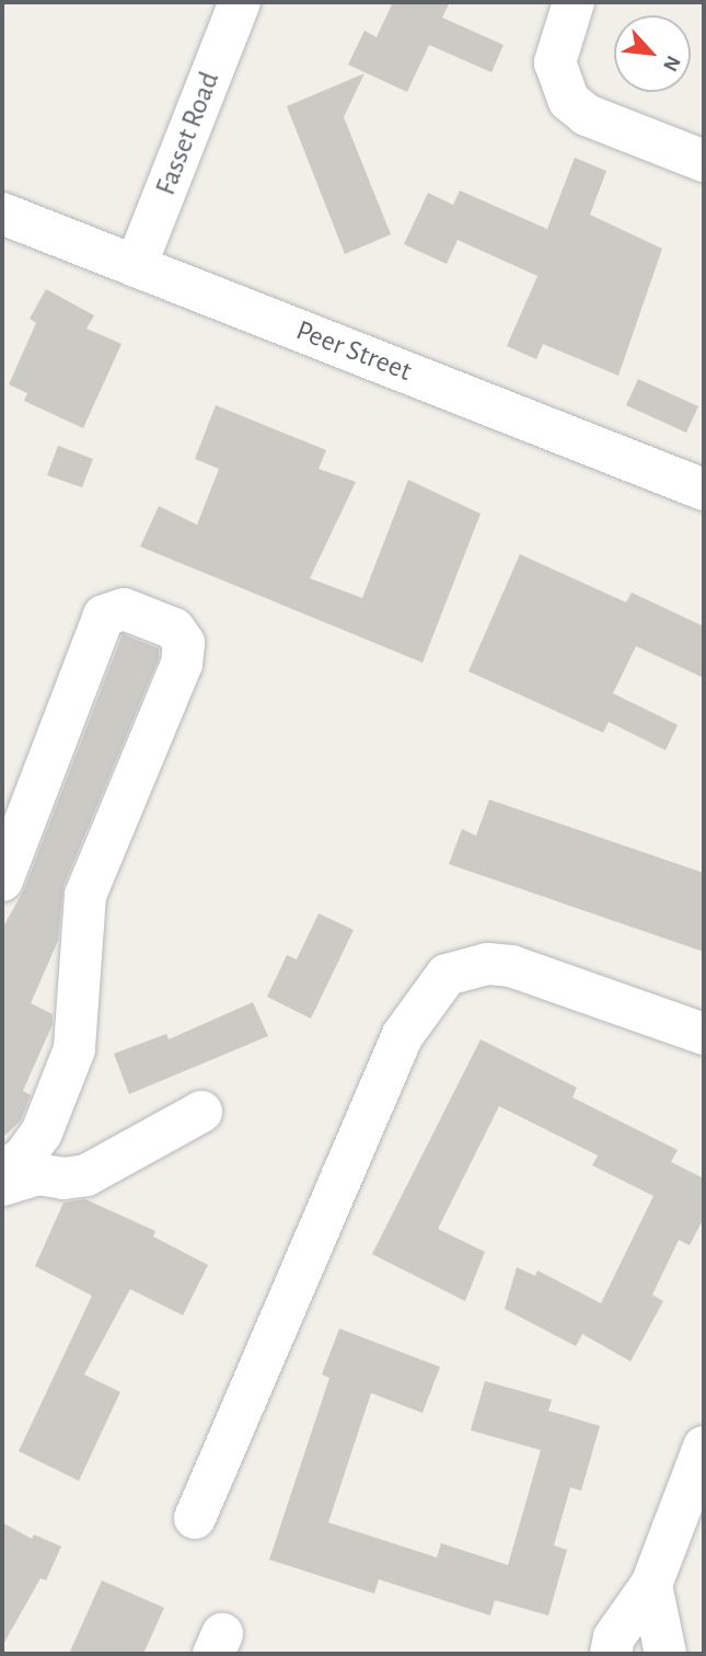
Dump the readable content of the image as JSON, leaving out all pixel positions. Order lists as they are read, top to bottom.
{
  "streets": {
    "street": ["Fasset Road", "Peer Street"]
  },
  "crossings": [
    ["Fasset Road", "Peer Street"]
  ],
  "north": "bottom right"
}
